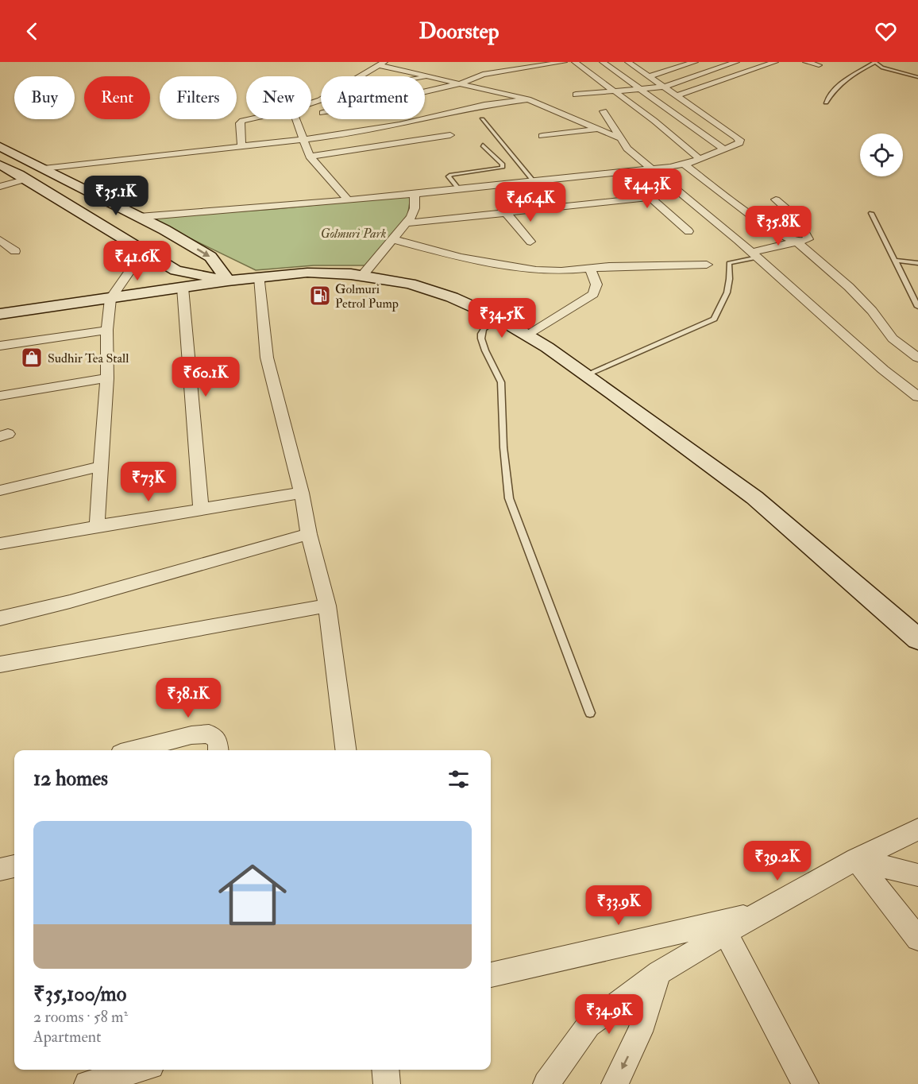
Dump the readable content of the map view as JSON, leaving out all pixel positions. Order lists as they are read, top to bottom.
{
  "parks": ["Golmuri Park"],
  "places": {
    "fuel station": ["Golmuri Petrol Pump"],
    "shop": ["Sudhir Tea Stall"]
  },
  "page": {
    "header": "Doorstep",
    "chip": [
      "Buy",
      "Rent",
      "Filters",
      "New",
      "Apartment"
    ],
    "price": [
      "₹44.3K",
      "₹35.1K",
      "₹46.4K",
      "₹35.8K",
      "₹41.6K",
      "₹34.5K",
      "₹60.1K",
      "₹73K",
      "₹38.1K",
      "₹39.2K",
      "₹33.9K",
      "₹34.9K"
    ],
    "heading": "12 homes",
    "list": [
      {
        "name": "₹35,100/mo",
        "note": "2 rooms · 58 m² · Apartment"
      }
    ]
  }
}
